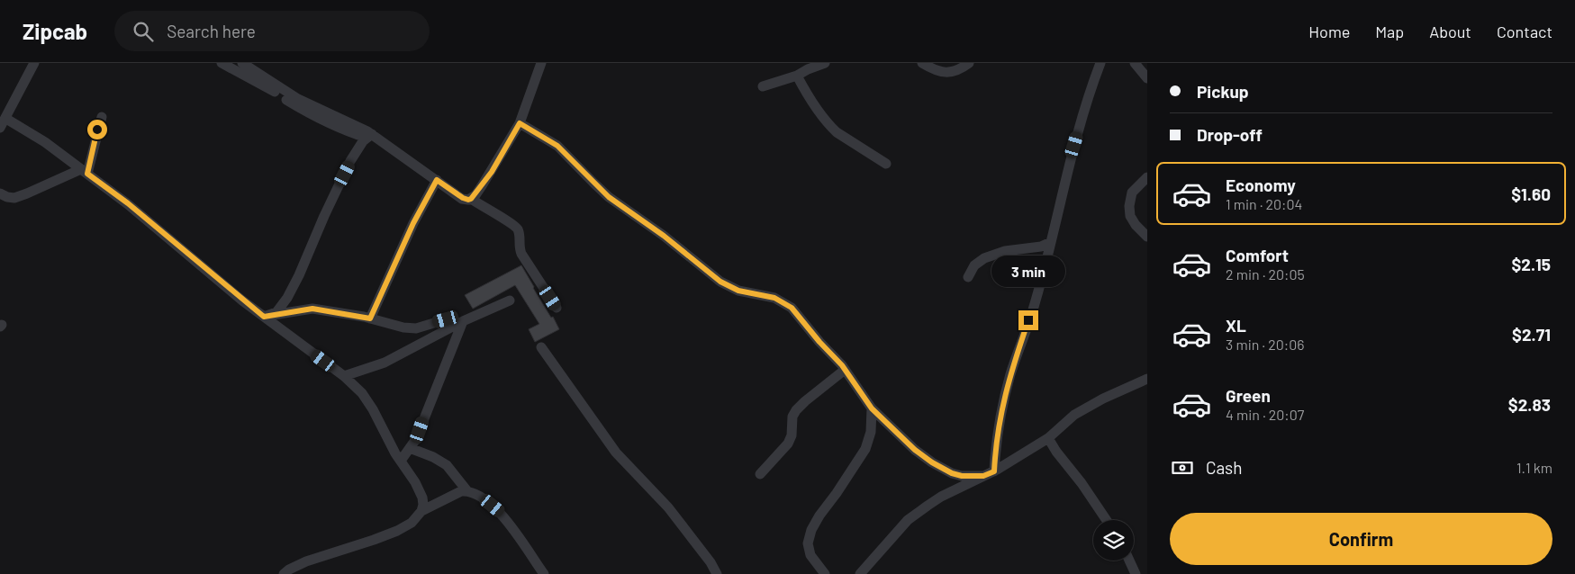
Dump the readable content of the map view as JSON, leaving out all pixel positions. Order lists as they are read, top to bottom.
{
  "page": {
    "header": "Zipcab",
    "search": "Search here",
    "nav": [
      "Home",
      "Map",
      "About",
      "Contact"
    ],
    "banner": ["Pickup", "Drop-off"],
    "list": [
      {
        "name": "Economy",
        "note": "1 min · 20:04",
        "value": "$1.60"
      },
      {
        "name": "Comfort",
        "note": "2 min · 20:05",
        "value": "$2.15"
      },
      {
        "name": "XL",
        "note": "3 min · 20:06",
        "value": "$2.71"
      },
      {
        "name": "Green",
        "note": "4 min · 20:07",
        "value": "$2.83"
      }
    ],
    "bubble": "3 min",
    "pay": ["Cash", "1.1 km"],
    "buttons": "Confirm"
  }
}
